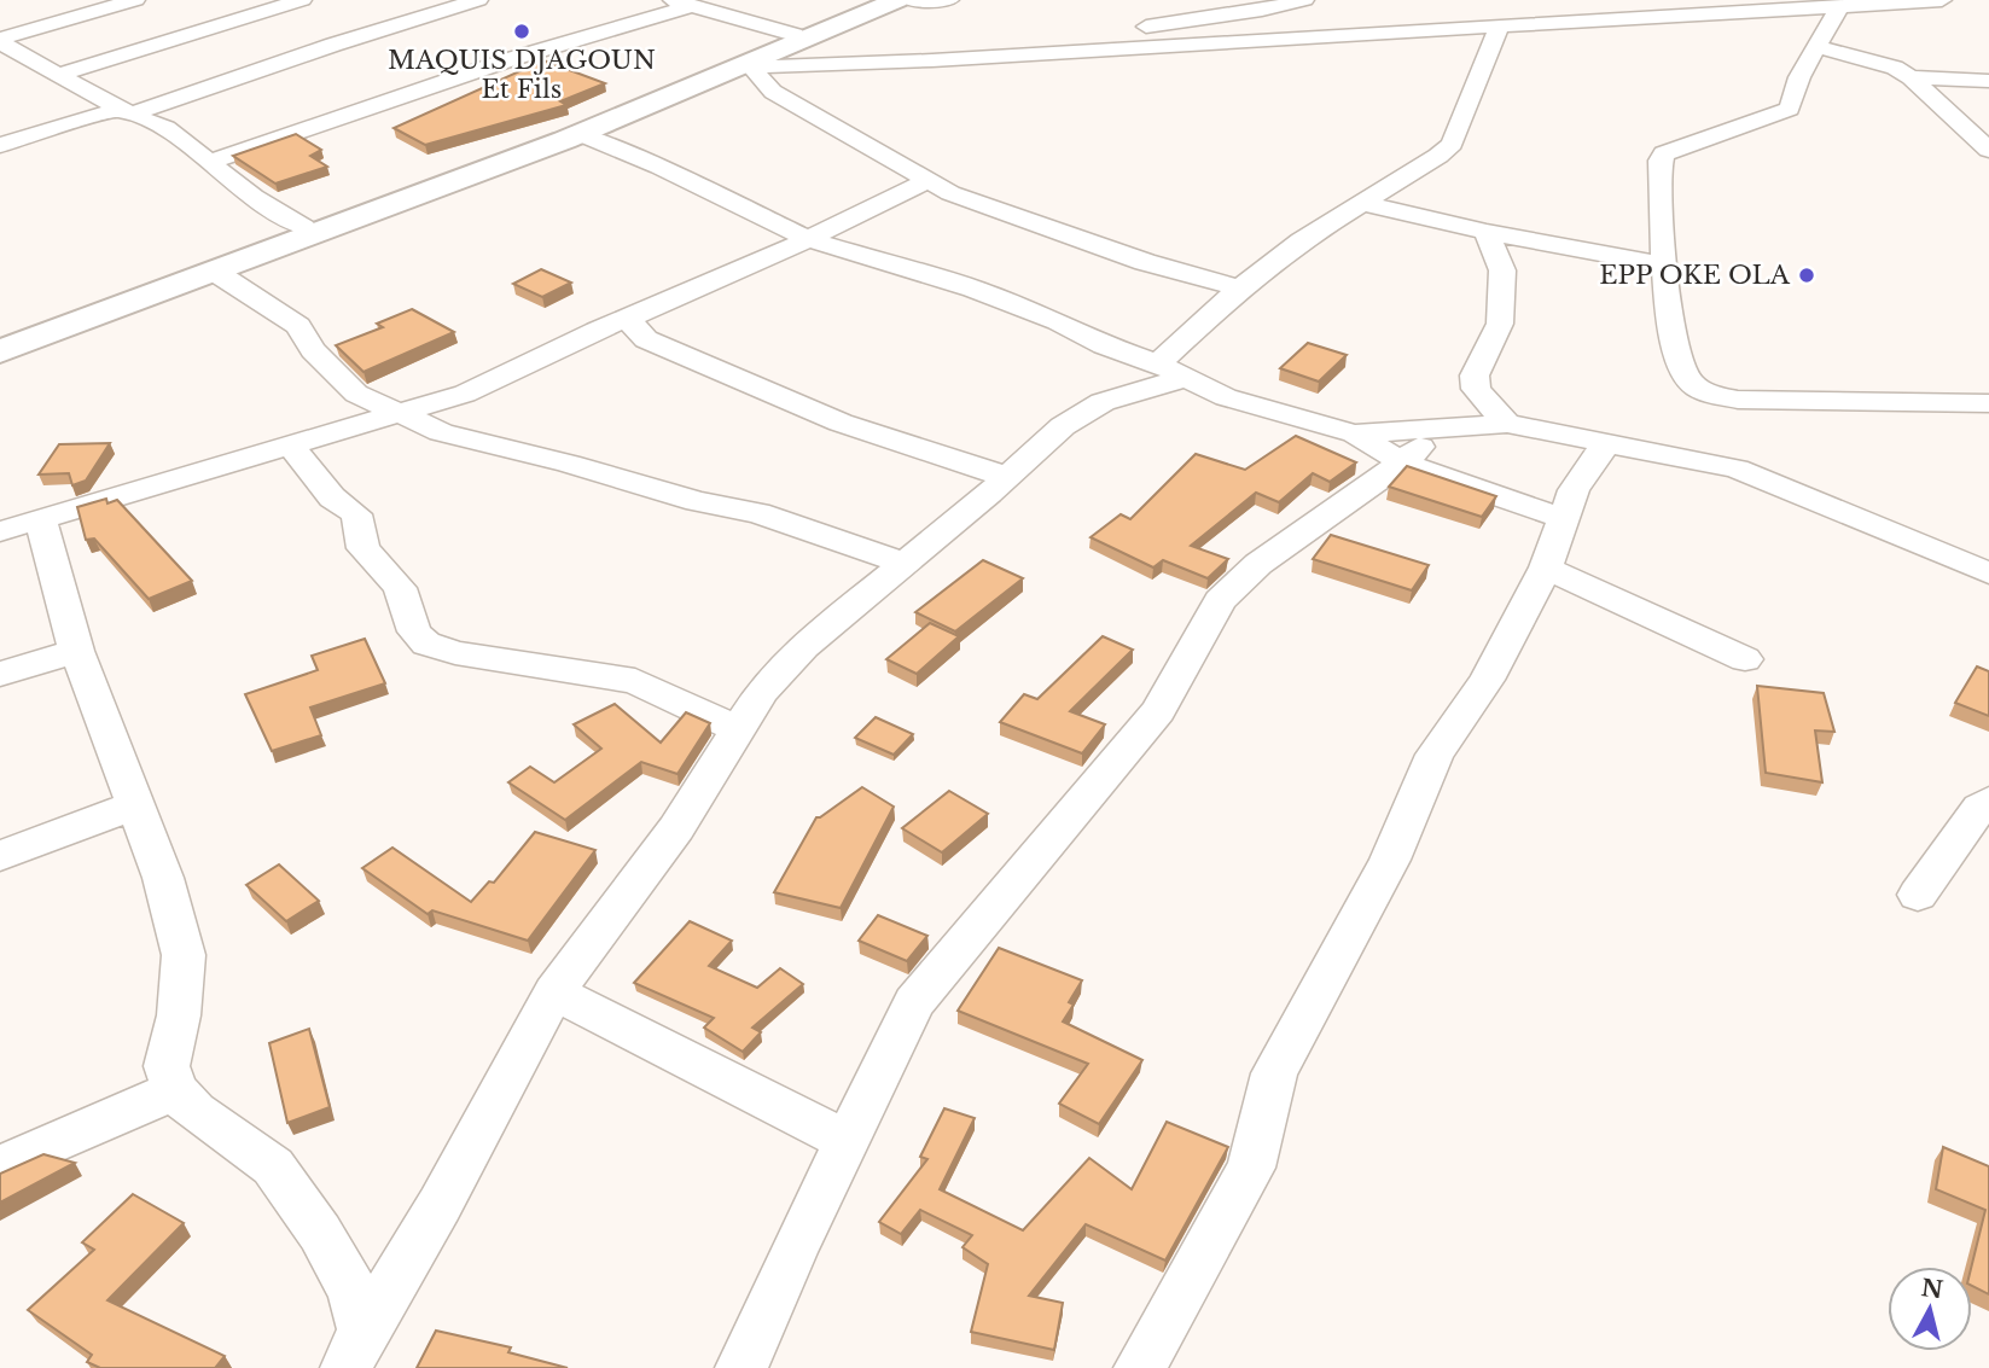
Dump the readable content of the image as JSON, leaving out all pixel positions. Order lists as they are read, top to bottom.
{
  "places": ["MAQUIS DJAGOUN Et Fils", "EPP OKE OLA"],
  "north": "top"
}
